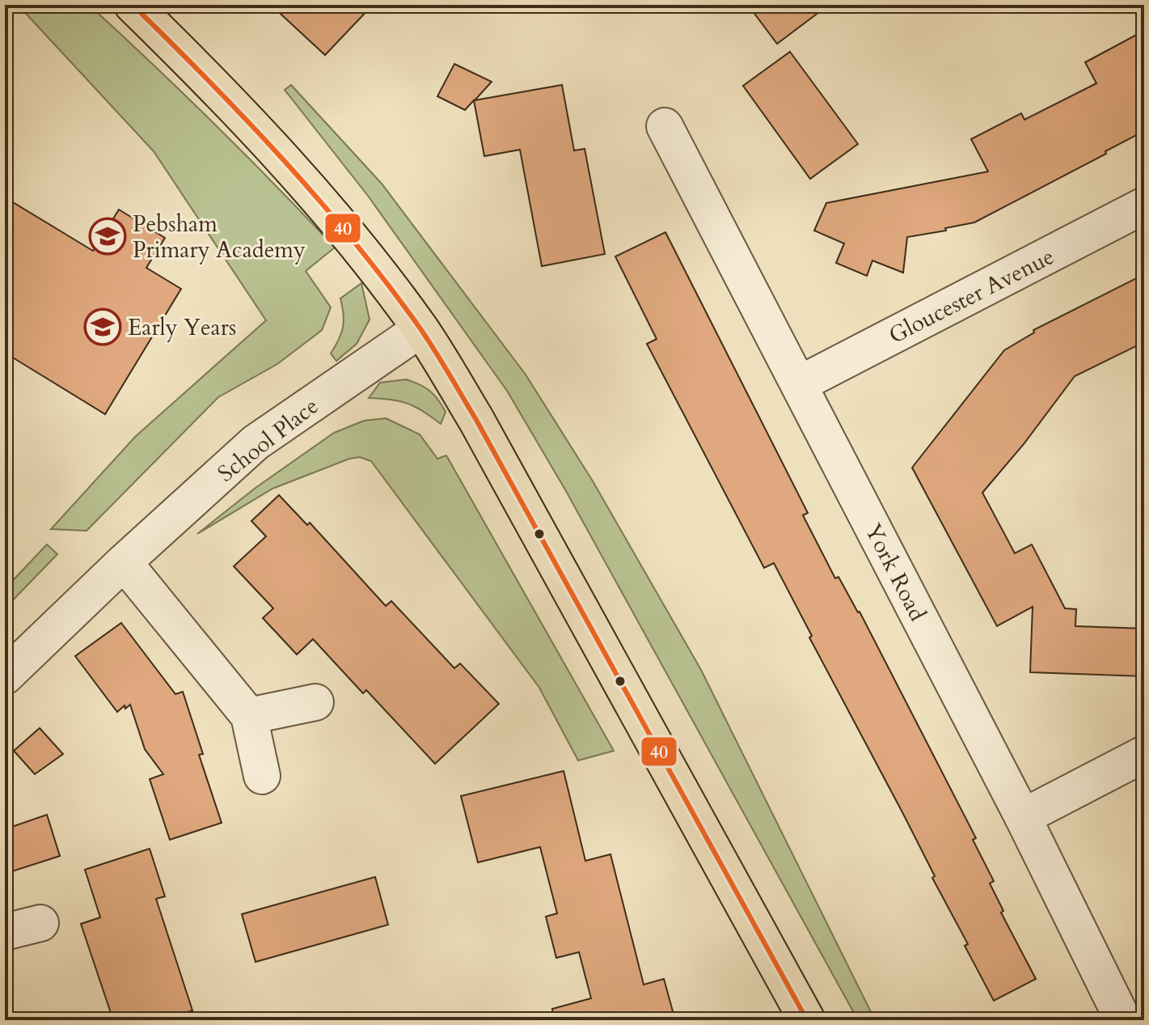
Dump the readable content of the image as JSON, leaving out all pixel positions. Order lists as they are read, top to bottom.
{
  "streets": {
    "street": ["Gloucester Avenue", "School Place", "York Road"]
  },
  "crossings": [
    ["Gloucester Avenue", "York Road"]
  ],
  "places": {
    "school or university": ["Pebsham Primary Academy", "Early Years"]
  },
  "lines": ["transit line 40"]
}
